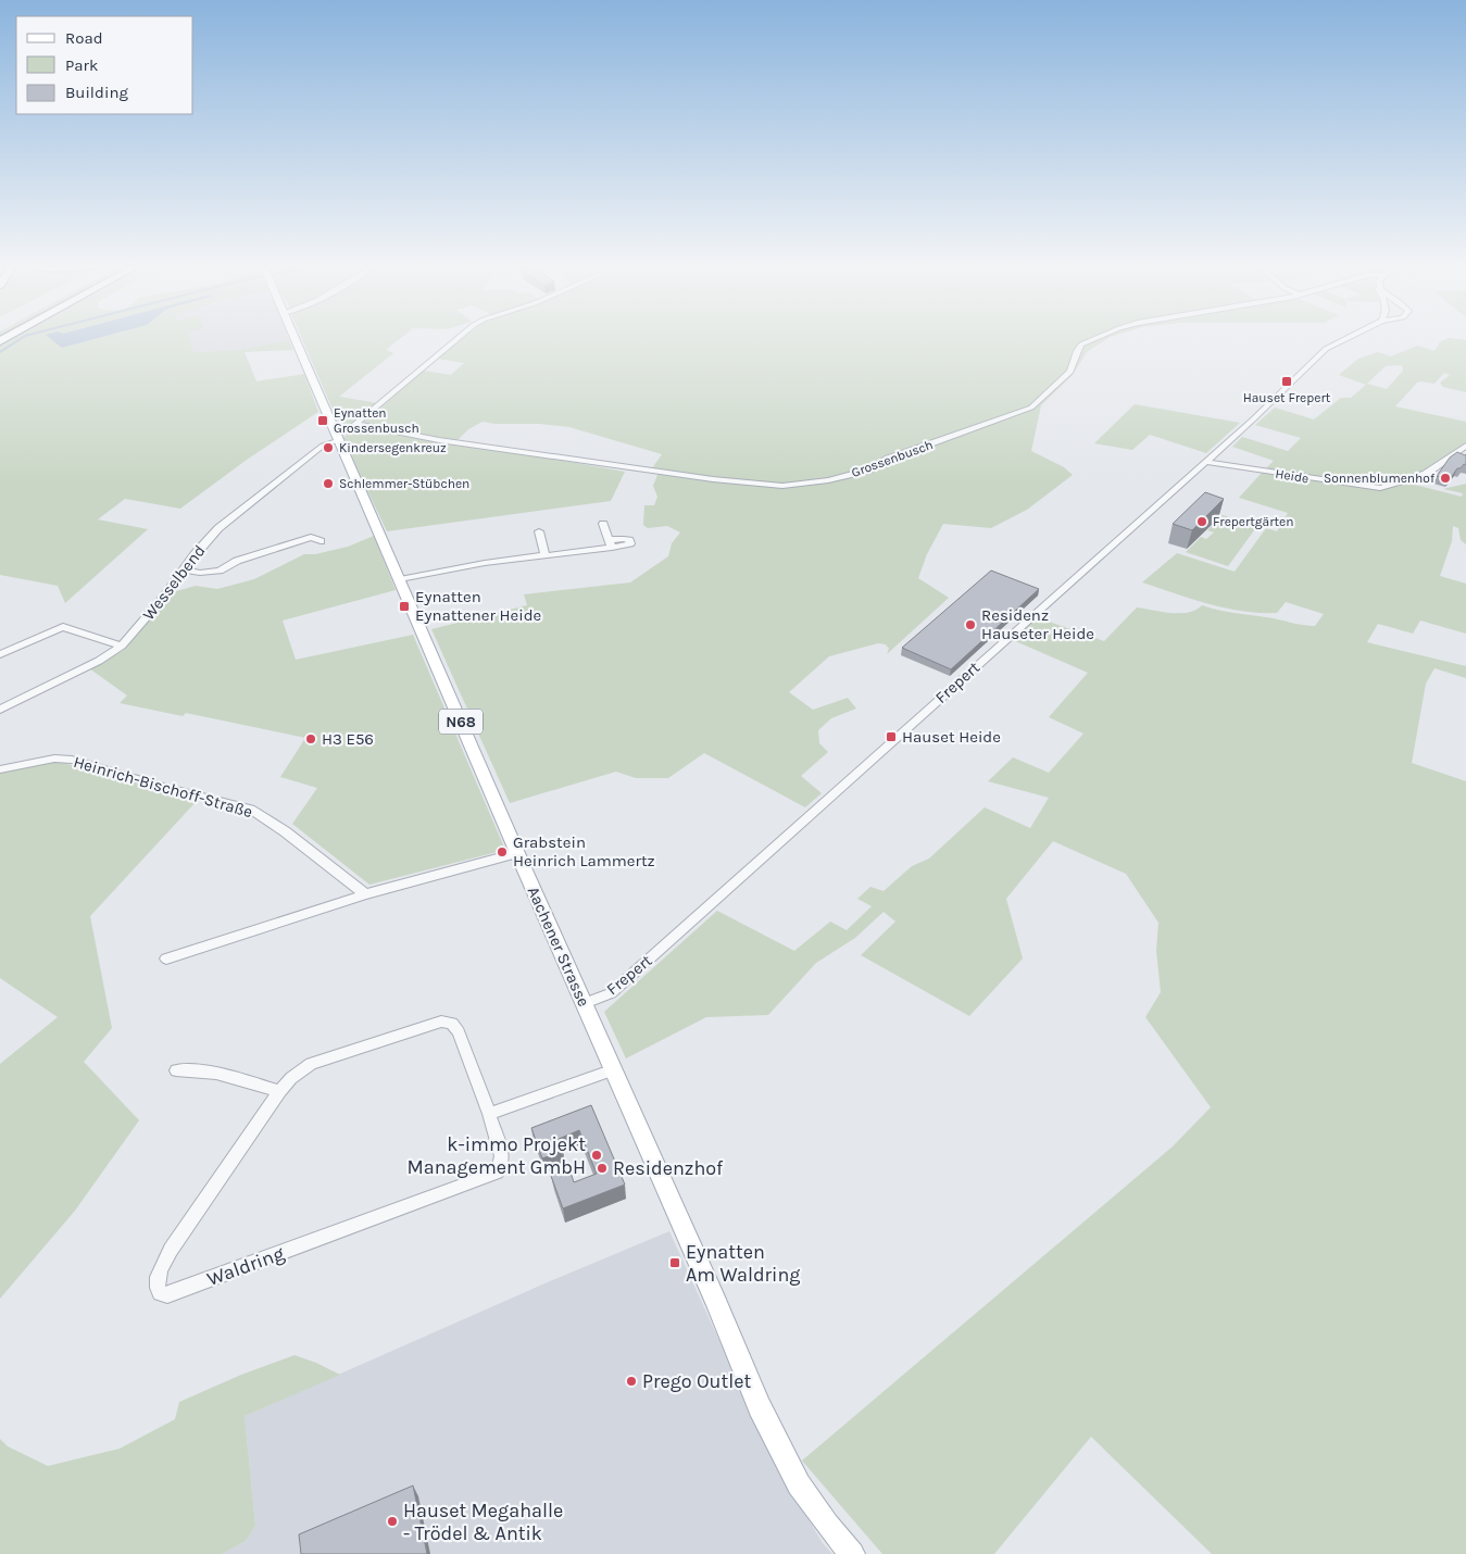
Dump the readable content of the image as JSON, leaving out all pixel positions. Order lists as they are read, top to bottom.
{
  "streets": {
    "main road": ["N68", "Aachener Strasse"],
    "street": [
      "Grossenbusch",
      "Heide",
      "Wesselbend",
      "Frepert",
      "Heinrich-Bischoff-Straße",
      "Waldring"
    ]
  },
  "crossings": [
    ["Grossenbusch", "Wesselbend"],
    ["Heide", "Frepert"],
    ["Wesselbend", "Aachener Strasse"],
    ["Frepert", "Aachener Strasse"]
  ],
  "places": {
    "transit": [
      "Hauset Frepert",
      "Eynatten Grossenbusch",
      "Eynatten Eynattener Heide",
      "Hauset Heide",
      "Eynatten Am Waldring"
    ],
    "other": [
      "Kindersegenkreuz",
      "Sonnenblumenhof",
      "Schlemmer-Stübchen",
      "Frepertgärten",
      "Residenz Hauseter Heide",
      "H3 E56",
      "Grabstein Heinrich Lammertz",
      "k-immo Projekt Management GmbH",
      "Residenzhof",
      "Prego Outlet",
      "Hauset Megahalle - Trödel & Antik"
    ]
  },
  "legend": ["Road", "Park", "Building"]
}
